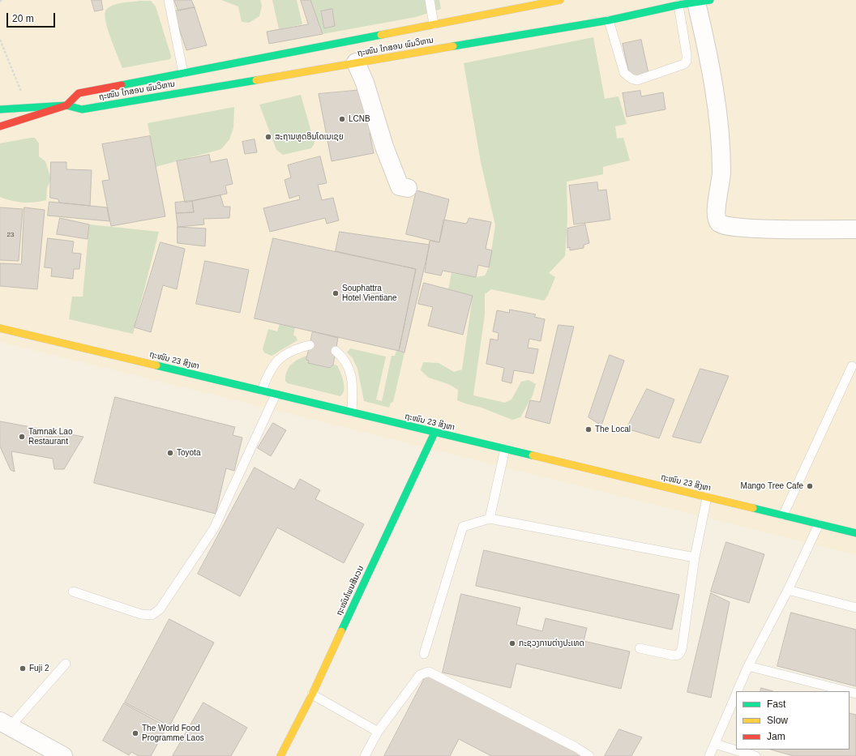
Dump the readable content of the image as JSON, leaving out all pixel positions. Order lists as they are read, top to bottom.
{
  "streets": {
    "main road": ["ຖະໜົນ ໄກສອນ ພົມວິຫານ", "ຖະໜົນ 23 ສິງຫາ", "ຖະໜົນໂພນສີນວນ"]
  },
  "crossings": [
    ["ຖະໜົນ 23 ສິງຫາ", "ຖະໜົນໂພນສີນວນ"]
  ],
  "places": [
    "LCNB",
    "ສະຖານທູດອິນໂດເນເຊຍ",
    "Souphattra Hotel Vientiane",
    "The Local",
    "Tamnak Lao Restaurant",
    "Toyota",
    "Mango Tree Cafe",
    "ກະຊວງການຕ່າງປະເທດ",
    "Fuji 2",
    "The World Food Programme Laos"
  ],
  "house_numbers": ["23"],
  "legend": ["Fast", "Slow", "Jam"],
  "scale_bar": "20 m"
}
